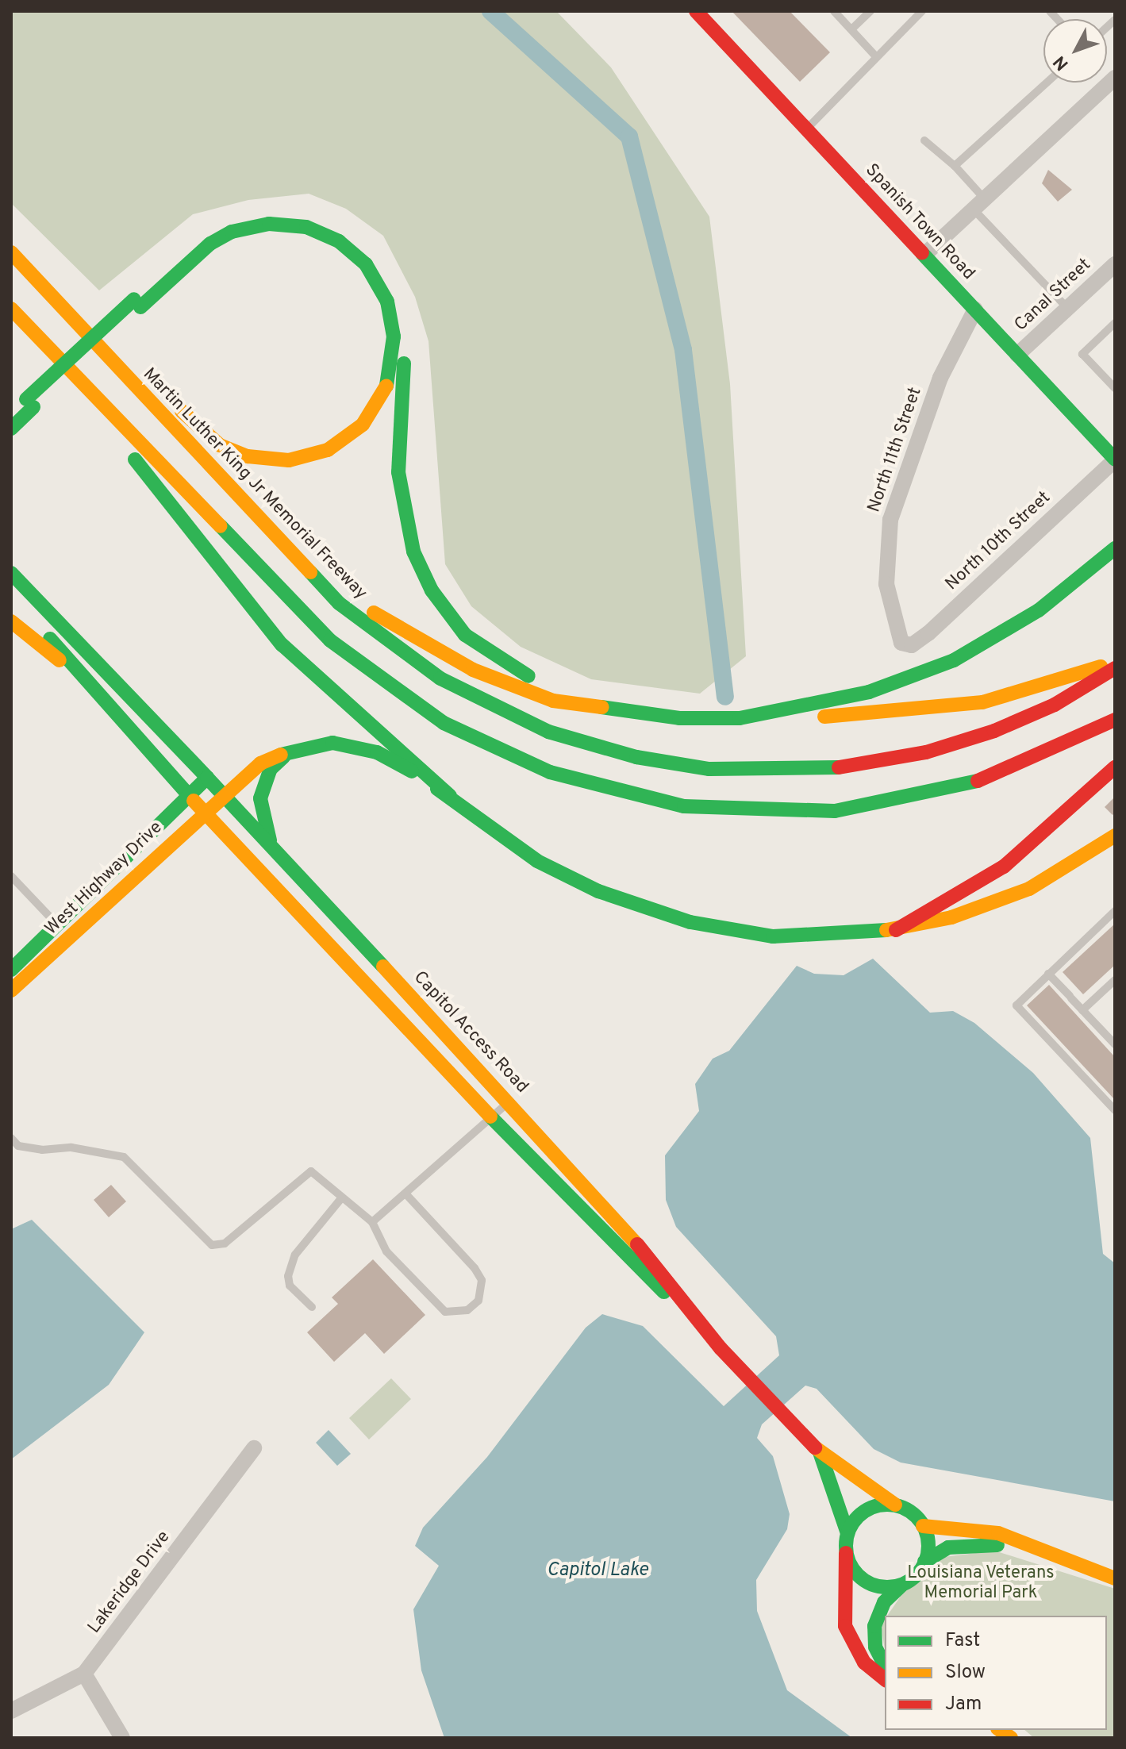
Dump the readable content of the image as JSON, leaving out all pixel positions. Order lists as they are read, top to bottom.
{
  "streets": {
    "main road": [
      "Spanish Town Road",
      "Martin Luther King Jr Memorial Freeway",
      "West Highway Drive",
      "Capitol Access Road"
    ],
    "street": [
      "Canal Street",
      "North 11th Street",
      "North 10th Street",
      "Lakeridge Drive"
    ]
  },
  "crossings": [
    ["Spanish Town Road", "Canal Street"],
    ["Spanish Town Road", "North 11th Street"],
    ["Spanish Town Road", "North 10th Street"],
    ["North 11th Street", "North 10th Street"],
    ["West Highway Drive", "Capitol Access Road"]
  ],
  "water": ["Capitol Lake"],
  "parks": ["Louisiana Veterans Memorial Park"],
  "legend": ["Fast", "Slow", "Jam"],
  "north": "bottom left"
}
